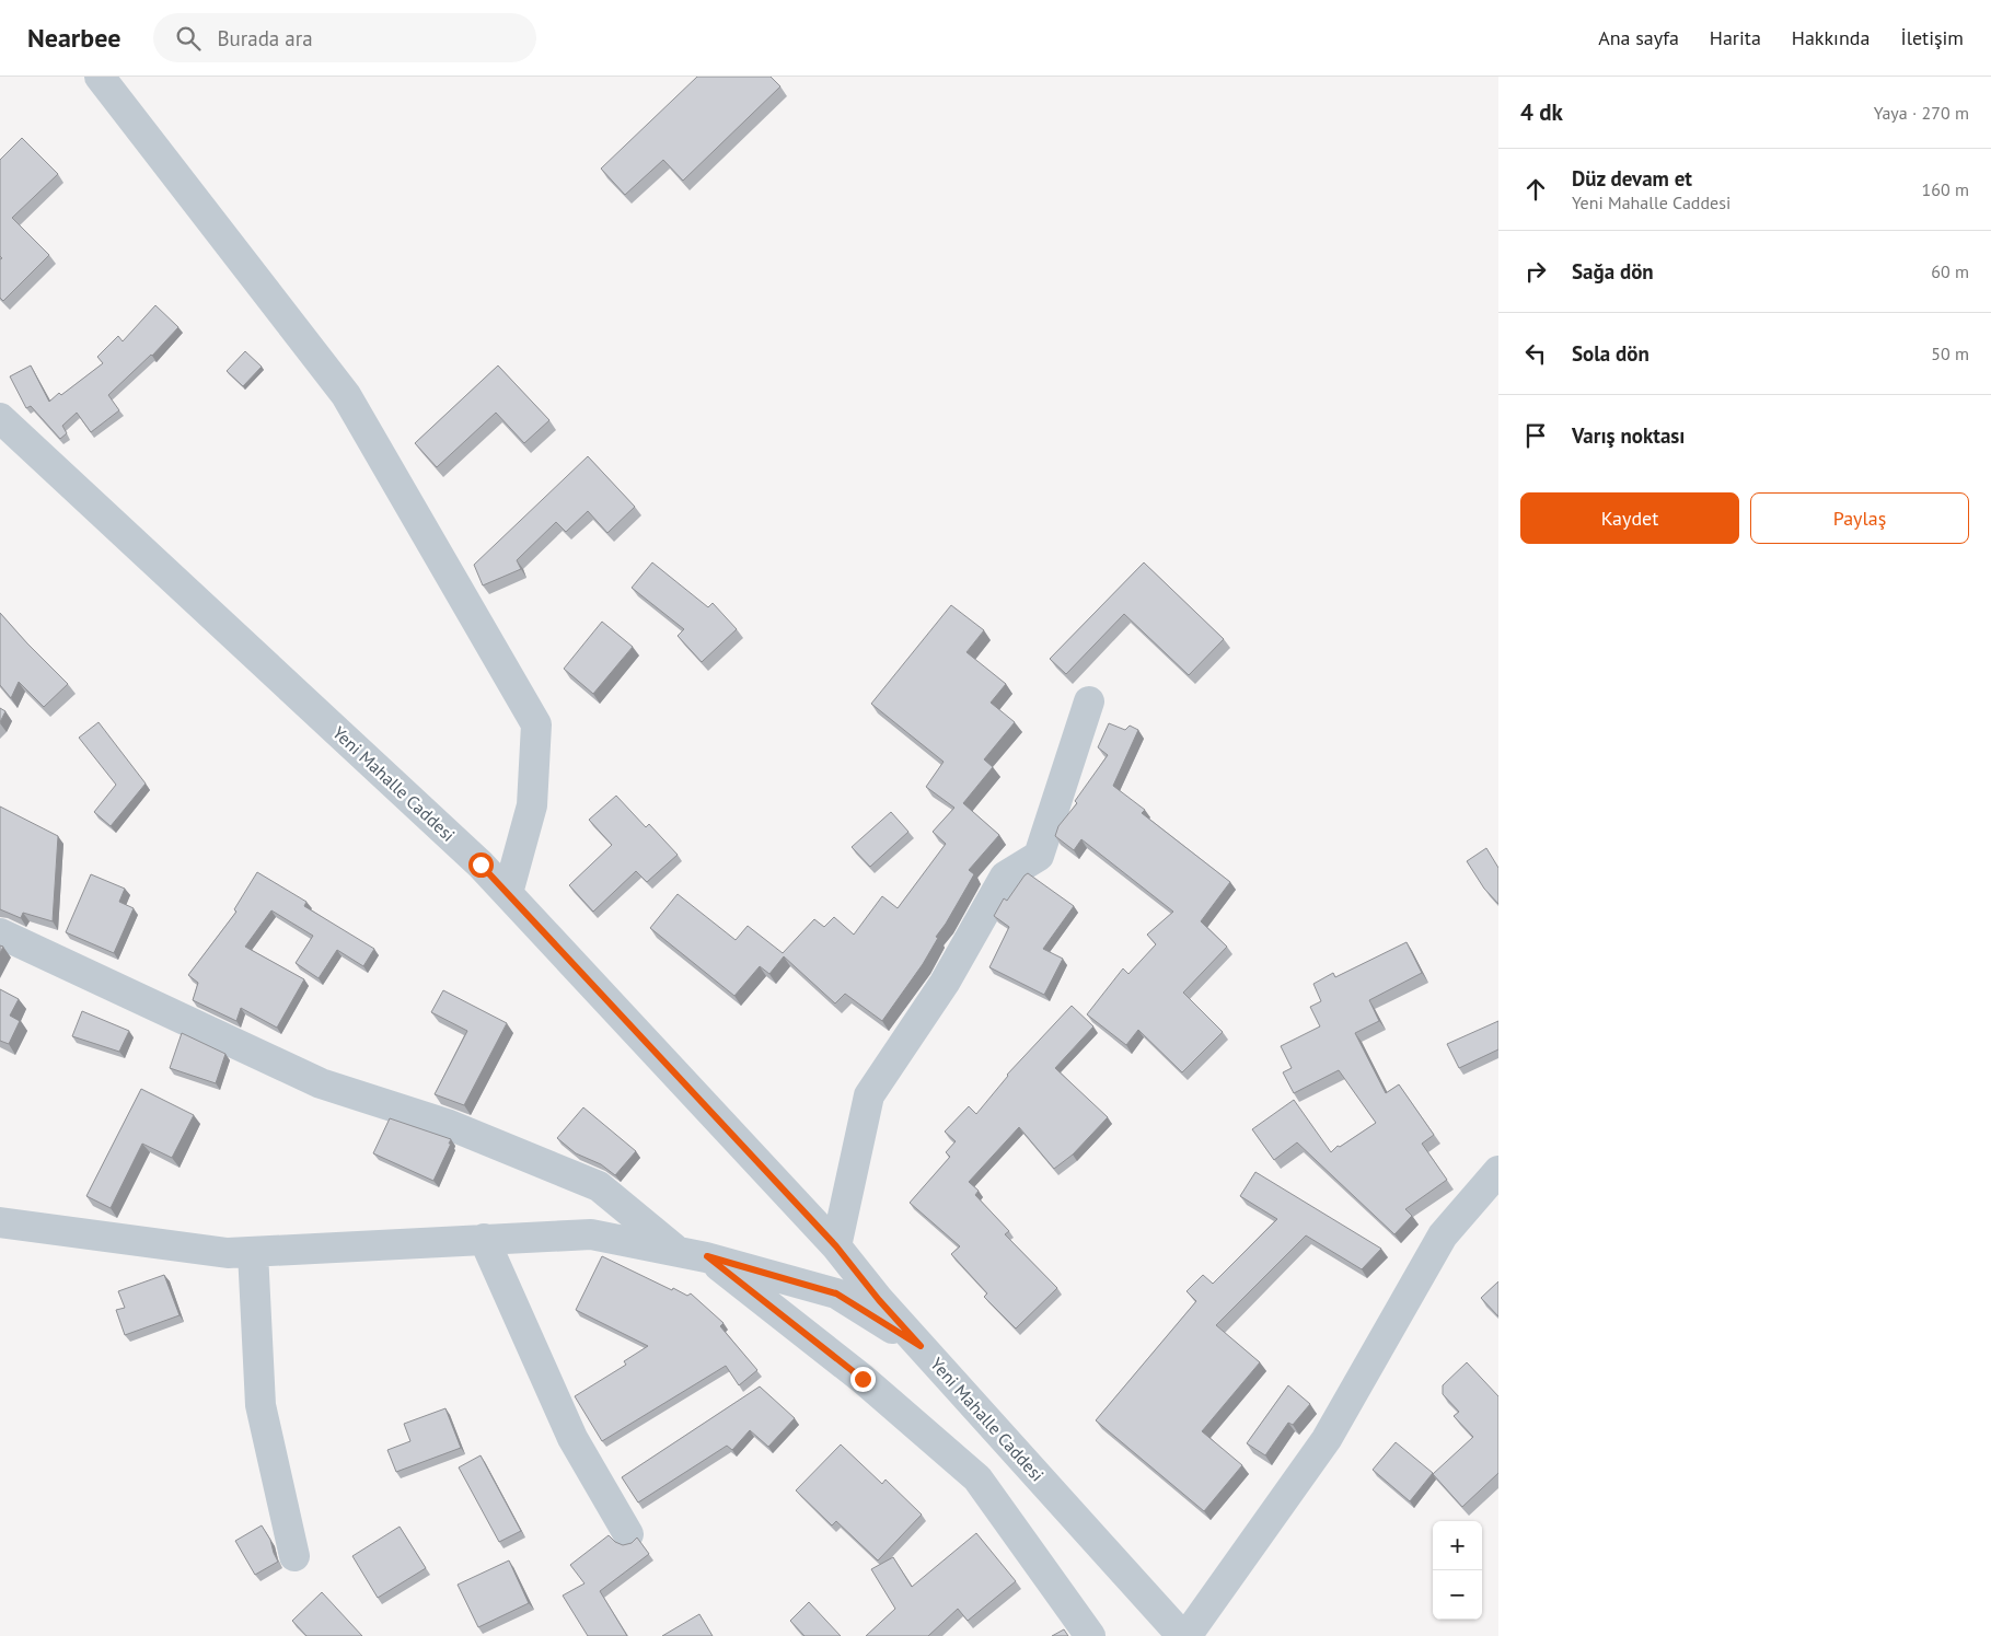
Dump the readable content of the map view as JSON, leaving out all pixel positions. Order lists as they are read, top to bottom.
{
  "streets": {
    "street": ["Yeni Mahalle Caddesi"]
  },
  "page": {
    "header": "Nearbee",
    "search": "Burada ara",
    "nav": [
      "Ana sayfa",
      "Harita",
      "Hakkında",
      "İletişim"
    ],
    "heading": ["4 dk", "Yaya · 270 m"],
    "list": [
      ["Düz devam et", "Yeni Mahalle Caddesi", "160 m"],
      ["Sağa dön", "60 m"],
      ["Sola dön", "50 m"],
      "Varış noktası"
    ],
    "buttons": ["Kaydet", "Paylaş"],
    "map_buttons": ["+", "−"]
  }
}
